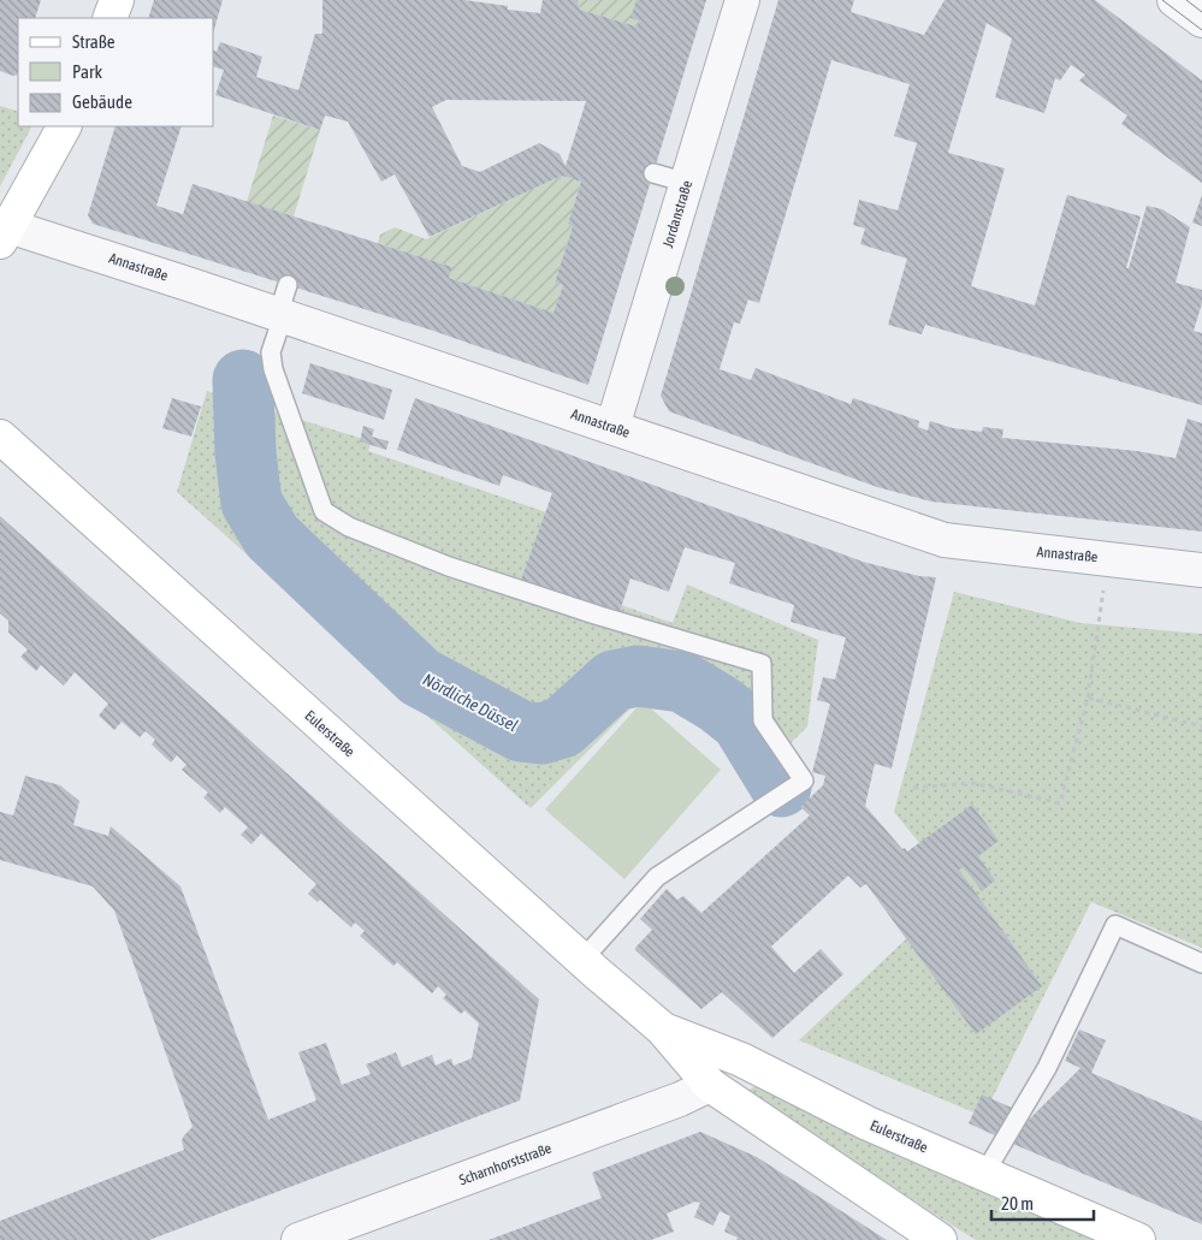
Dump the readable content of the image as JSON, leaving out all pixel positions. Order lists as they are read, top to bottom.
{
  "streets": {
    "main road": ["Eulerstraße"],
    "street": ["Jordanstraße", "Annastraße", "Scharnhorststraße"]
  },
  "crossings": [
    ["Jordanstraße", "Annastraße"],
    ["Eulerstraße", "Scharnhorststraße"]
  ],
  "water": ["Nördliche Düssel"],
  "legend": ["Straße", "Park", "Gebäude"],
  "scale_bar": "20 m"
}
